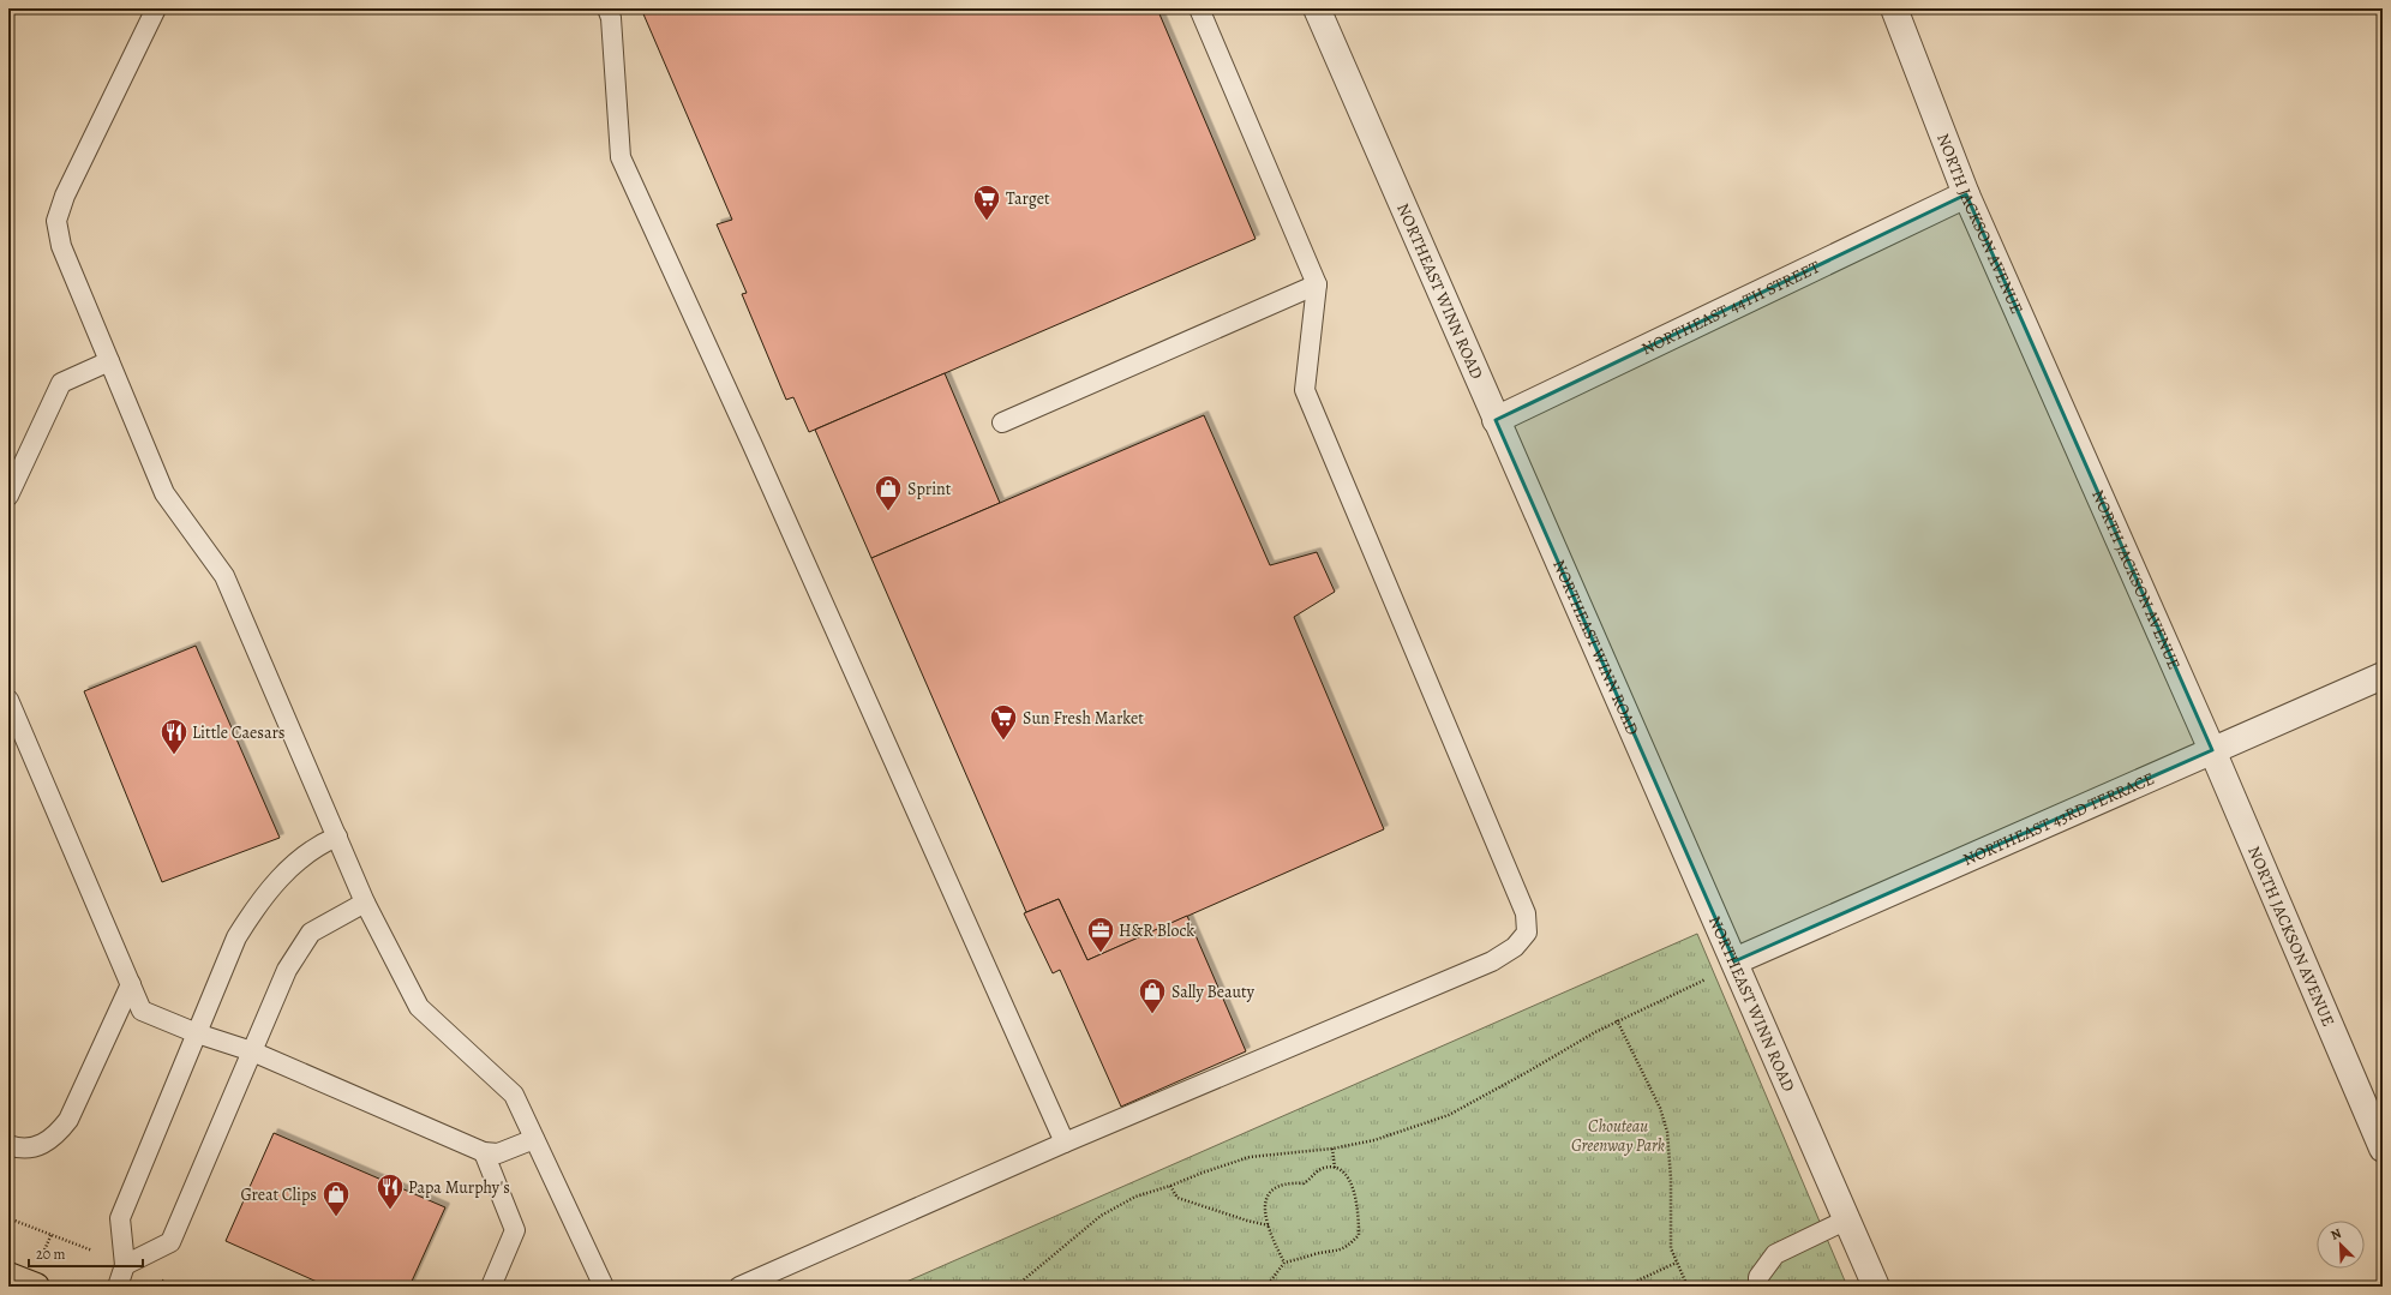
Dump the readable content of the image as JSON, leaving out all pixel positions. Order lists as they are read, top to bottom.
{
  "streets": {
    "street": [
      "NORTH JACKSON AVENUE",
      "NORTHEAST WINN ROAD",
      "NORTHEAST 44TH STREET",
      "NORTHEAST 43RD TERRACE"
    ]
  },
  "crossings": [
    ["NORTH JACKSON AVENUE", "NORTHEAST 44TH STREET"],
    ["NORTH JACKSON AVENUE", "NORTHEAST 43RD TERRACE"],
    ["NORTHEAST WINN ROAD", "NORTHEAST 44TH STREET"],
    ["NORTHEAST WINN ROAD", "NORTHEAST 43RD TERRACE"]
  ],
  "parks": ["Chouteau Greenway Park"],
  "places": {
    "supermarket": ["Target", "Sun Fresh Market"],
    "shop": ["Sprint", "Sally Beauty", "Great Clips"],
    "restaurant": ["Little Caesars", "Papa Murphy's"],
    "office": ["H&R Block"]
  },
  "scale_bar": "20 m",
  "north": "top left"
}
